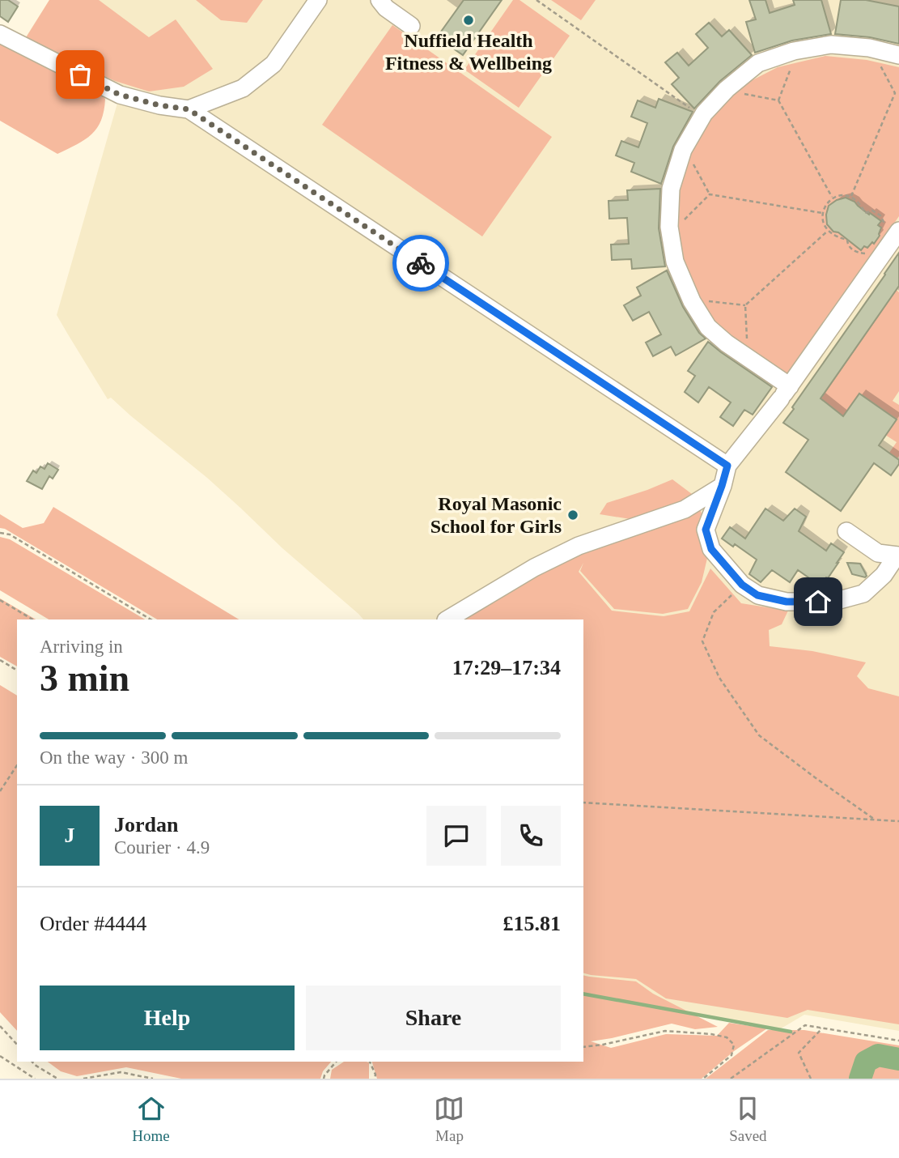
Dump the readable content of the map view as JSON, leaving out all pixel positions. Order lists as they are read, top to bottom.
{
  "places": ["Nuffield Health Fitness & Wellbeing", "Royal Masonic School for Girls"],
  "page": {
    "heading": ["3 min", "Arriving in", "17:29–17:34"],
    "panel": [
      "Jordan",
      "Courier · 4.9",
      "Order #4444",
      "£15.81"
    ],
    "bar": "On the way · 300 m",
    "round": "J",
    "buttons": ["Help", "Share"],
    "tabs": ["Home", "Map", "Saved"]
  }
}
